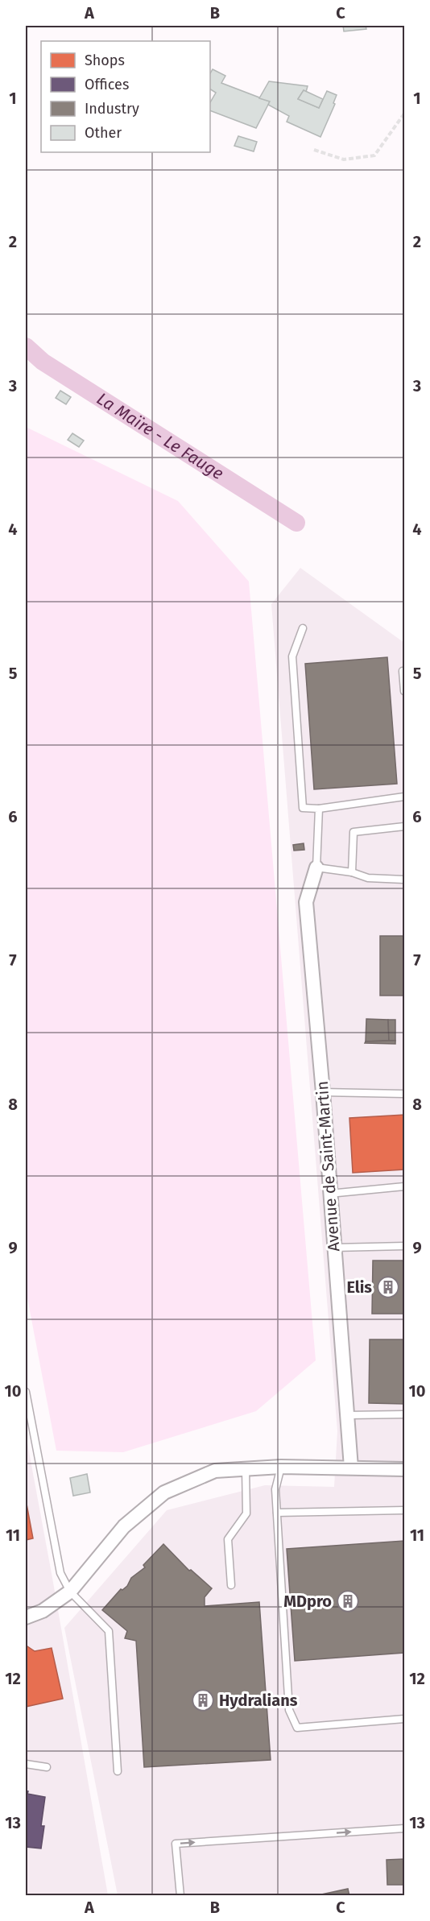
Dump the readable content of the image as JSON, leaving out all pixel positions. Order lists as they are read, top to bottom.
{
  "streets": {
    "street": ["Avenue de Saint-Martin"]
  },
  "water": ["La Maïre - Le Fauge"],
  "places": {
    "building": ["Elis", "MDpro", "Hydralians"]
  },
  "legend": [
    "Shops",
    "Offices",
    "Industry",
    "Other"
  ],
  "grid": {
    "columns": ["A", "B", "C"],
    "rows": [
      "1",
      "2",
      "3",
      "4",
      "5",
      "6",
      "7",
      "8",
      "9",
      "10",
      "11",
      "12",
      "13"
    ]
  }
}
